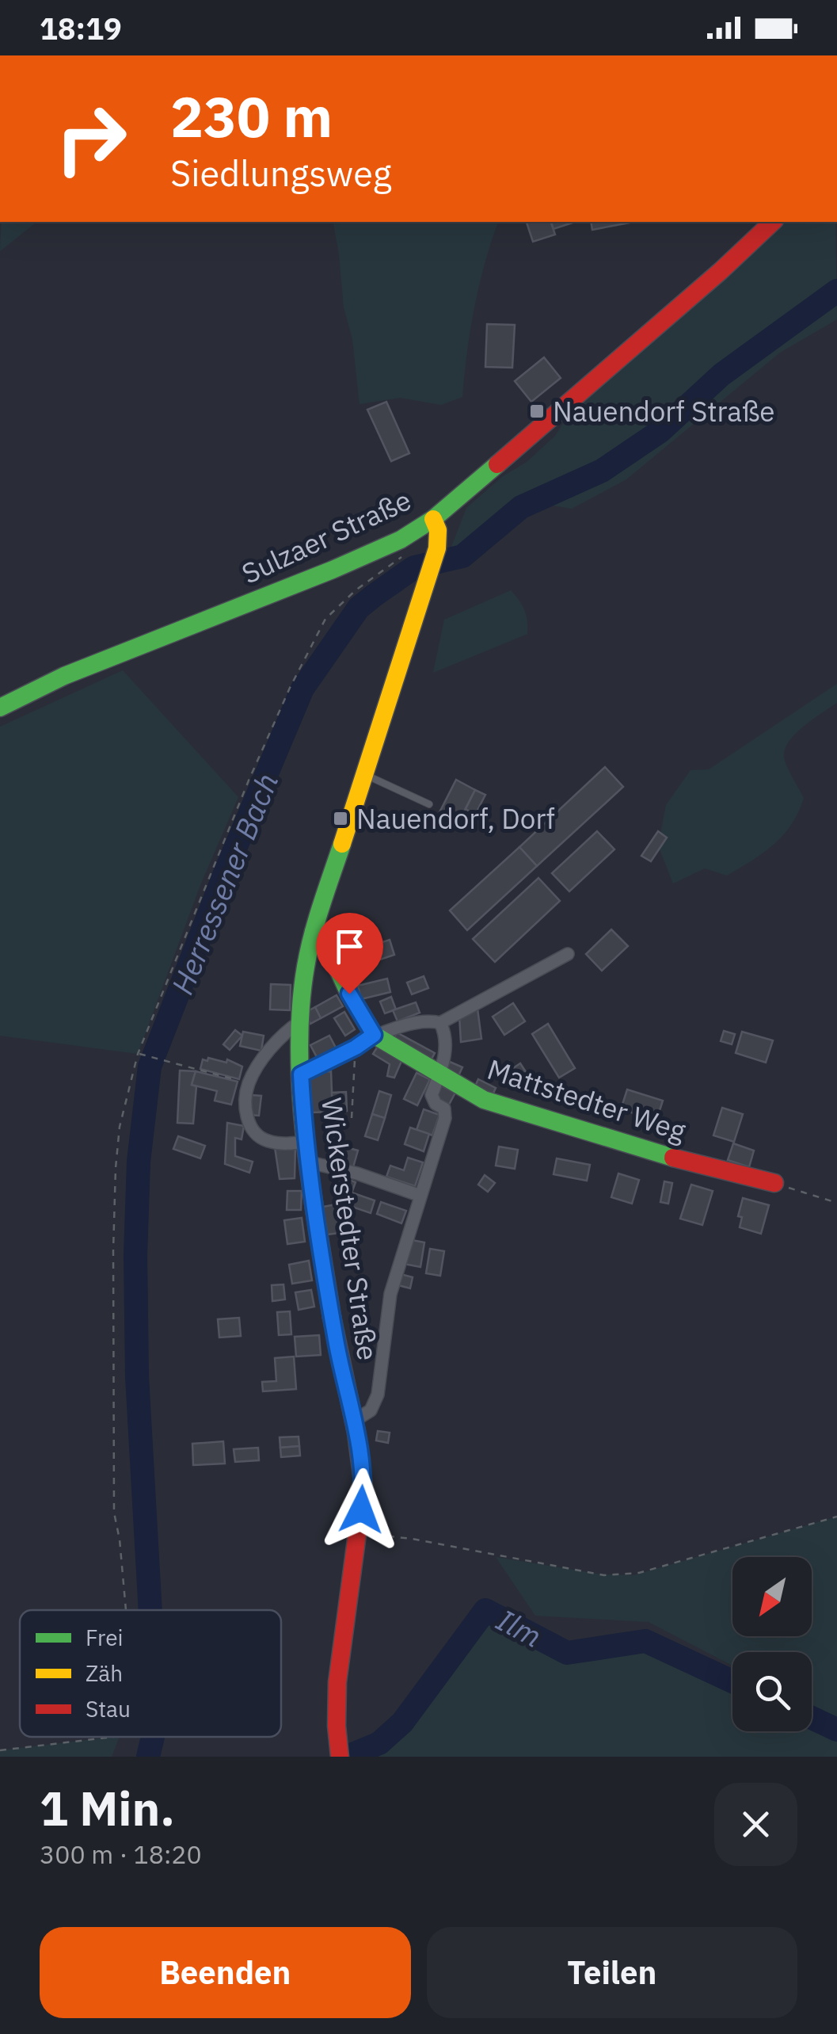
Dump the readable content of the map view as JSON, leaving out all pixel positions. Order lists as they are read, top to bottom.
{
  "streets": {
    "street": ["Sulzaer Straße", "Mattstedter Weg", "Wickerstedter Straße"]
  },
  "crossings": [
    ["Sulzaer Straße", "Wickerstedter Straße"],
    ["Mattstedter Weg", "Wickerstedter Straße"]
  ],
  "water": ["Herressener Bach", "Ilm"],
  "places": {
    "transit": ["Nauendorf Straße", "Nauendorf, Dorf"]
  },
  "legend": ["Frei", "Zäh", "Stau"],
  "north": "bottom left",
  "page": {
    "status": "18:19",
    "turn": ["230 m", "Siedlungsweg"],
    "heading": ["1 Min.", "300 m · 18:20"],
    "buttons": ["Beenden", "Teilen"]
  }
}
